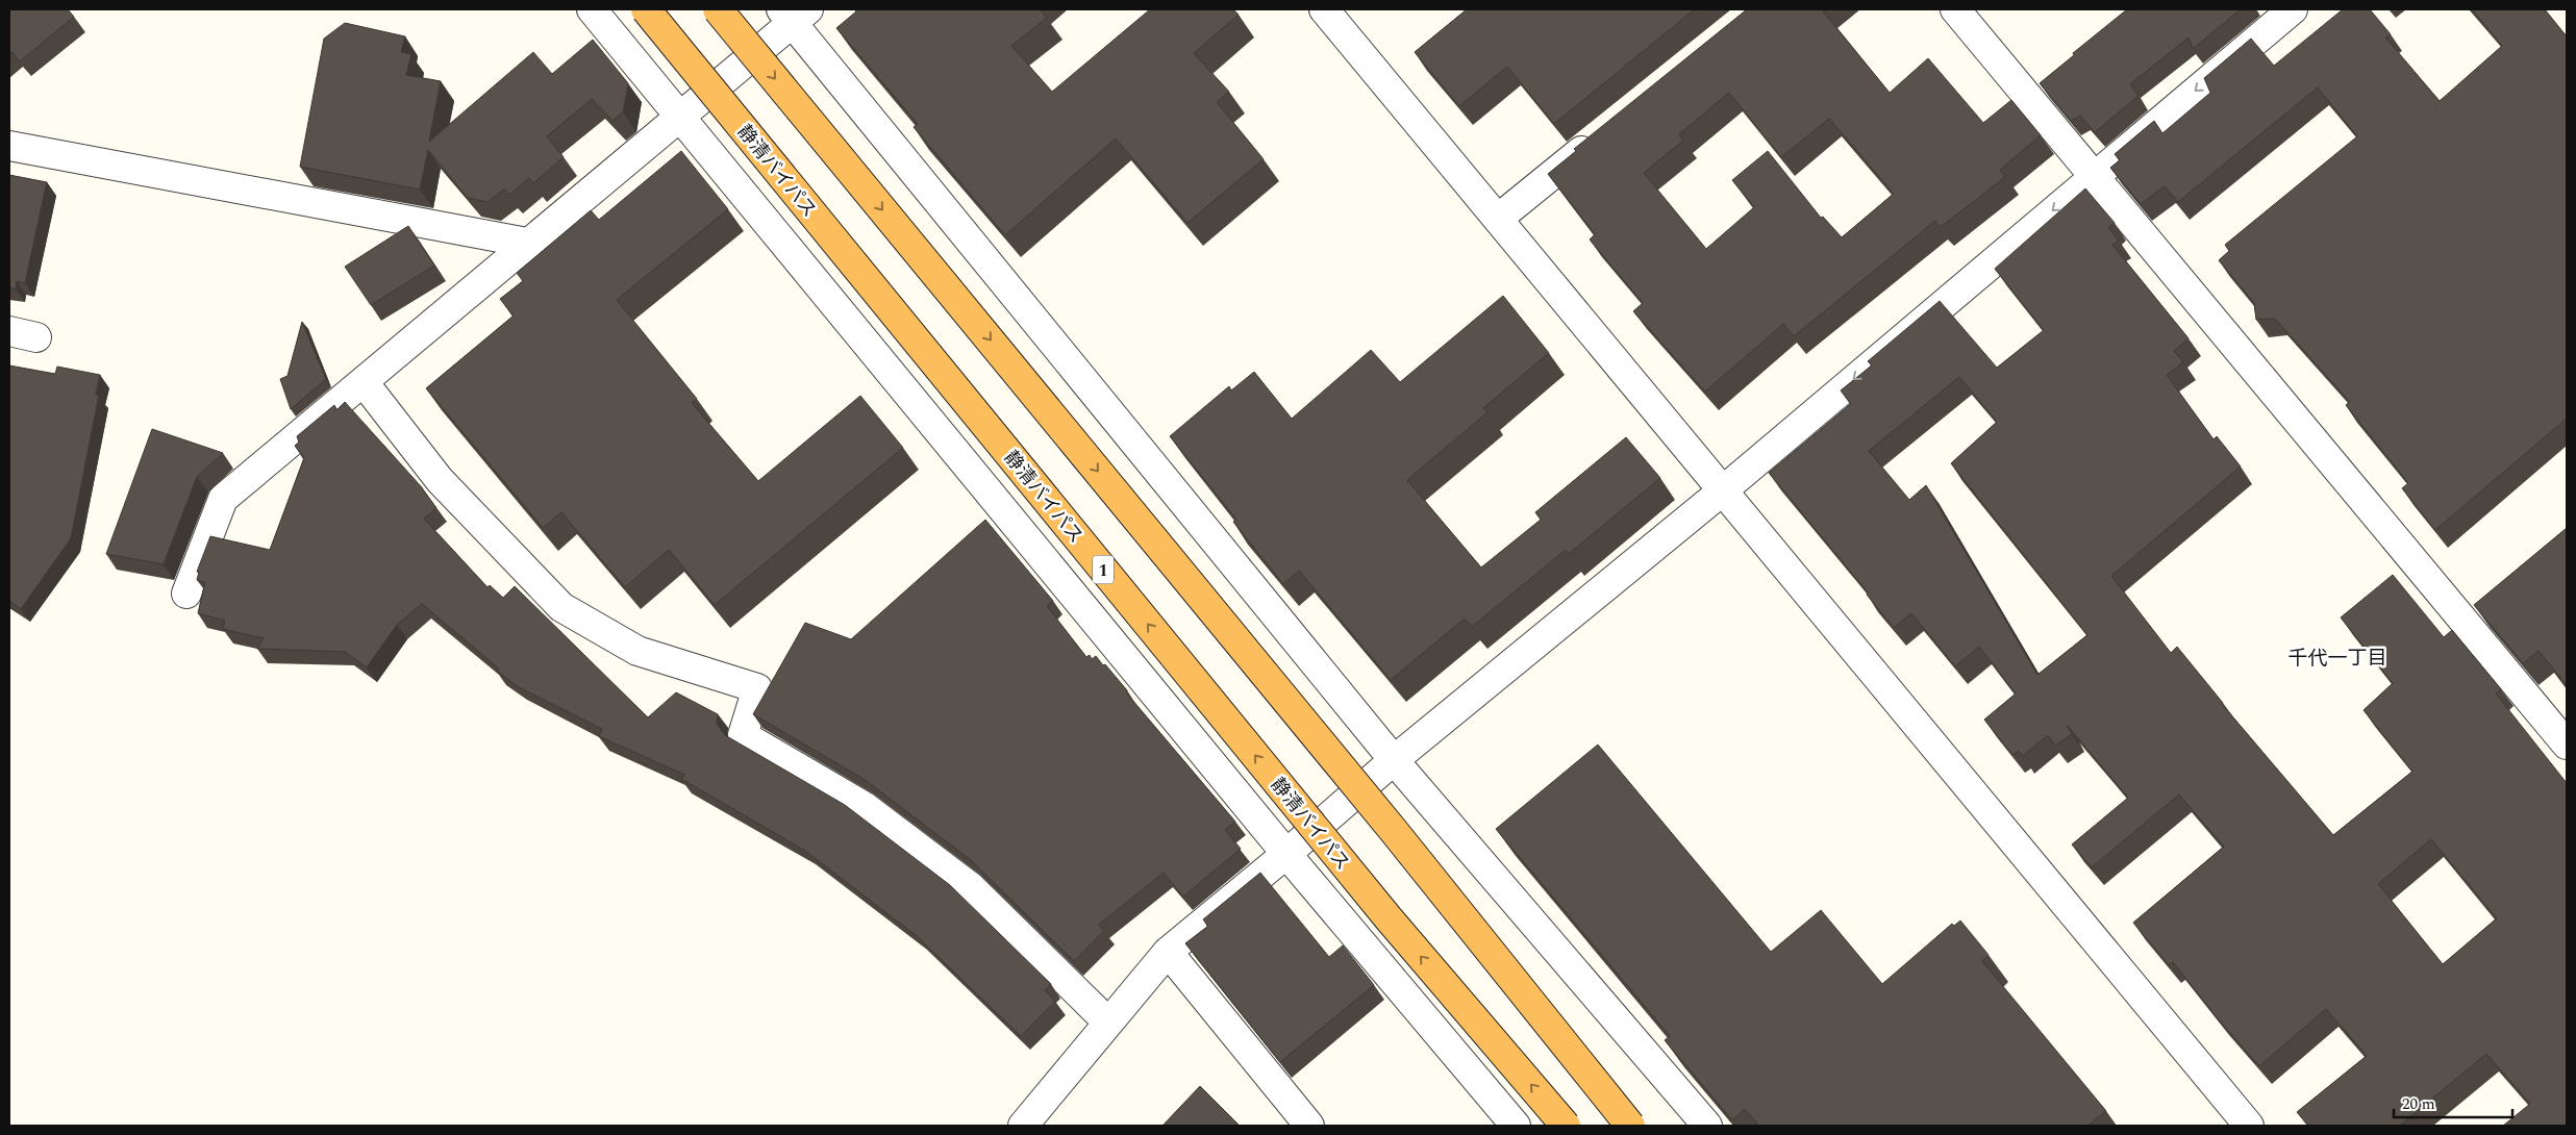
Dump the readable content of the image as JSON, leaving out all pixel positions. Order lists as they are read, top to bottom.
{
  "streets": {
    "highway": ["静清バイパス", "1"]
  },
  "districts": ["千代一丁目"],
  "scale_bar": "20 m"
}
